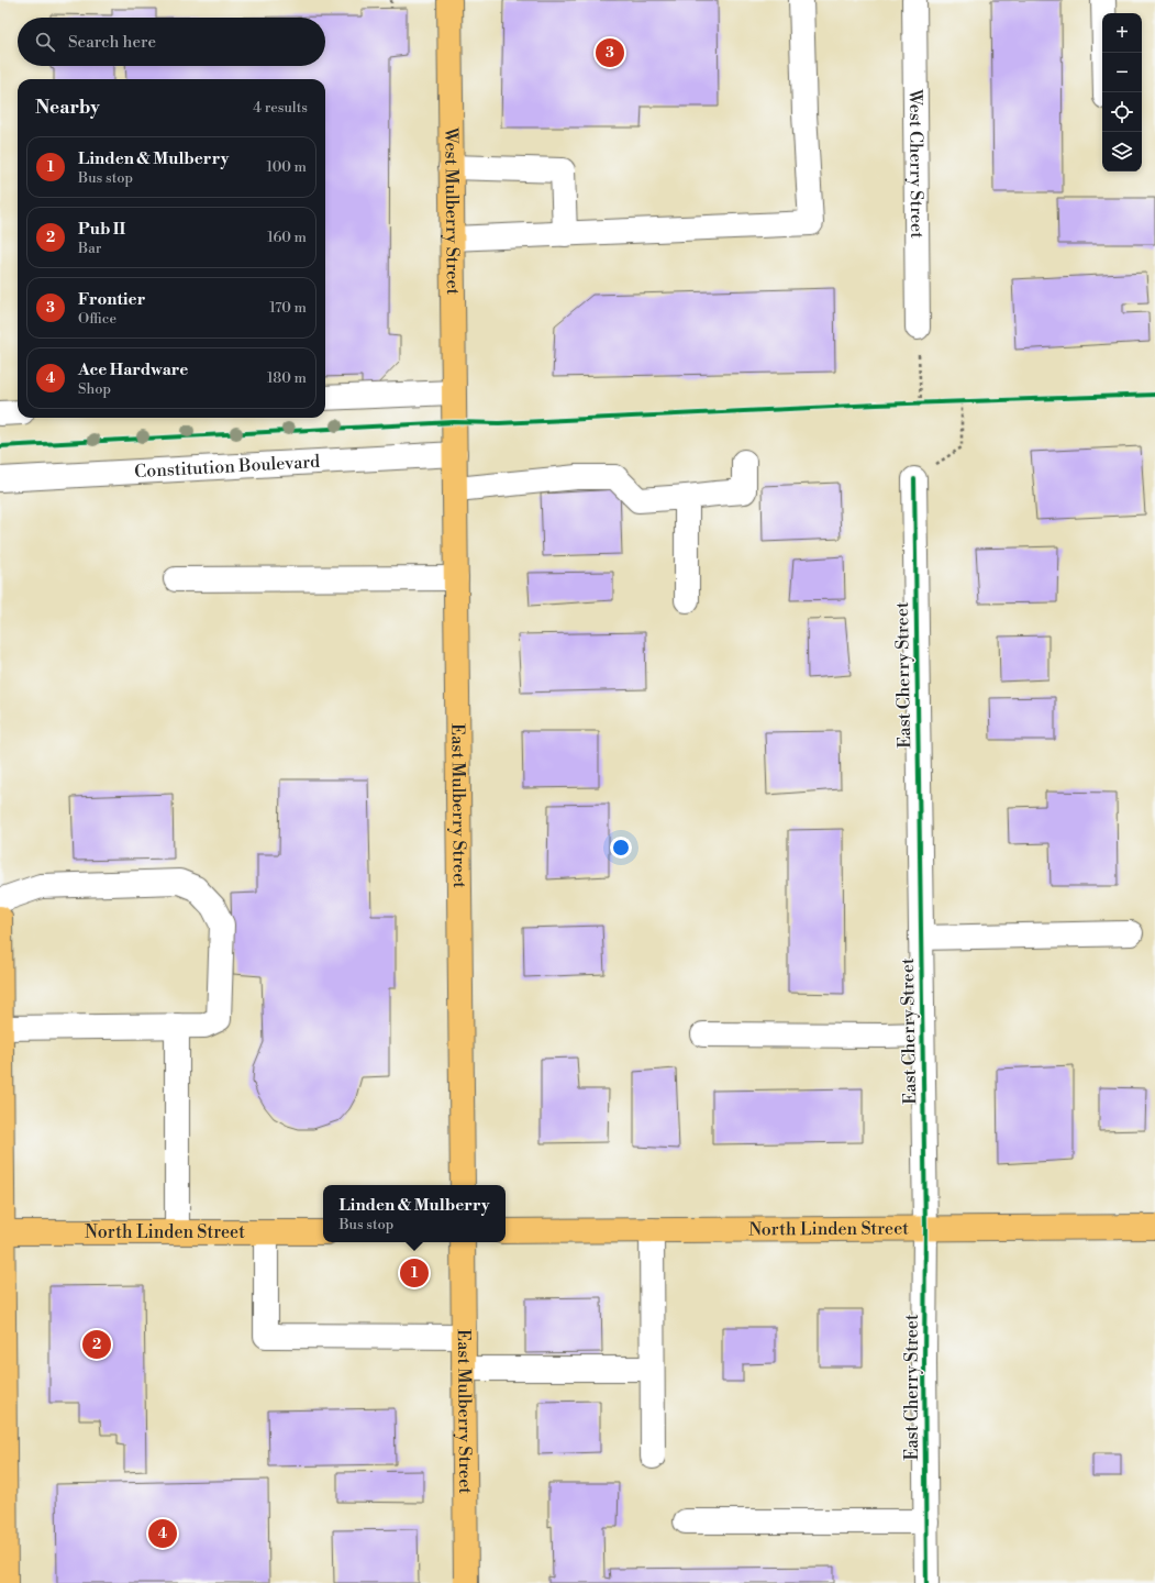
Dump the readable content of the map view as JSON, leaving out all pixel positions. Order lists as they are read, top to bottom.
{
  "streets": {
    "main road": ["West Mulberry Street", "East Mulberry Street", "North Linden Street"],
    "street": ["West Cherry Street", "Constitution Boulevard", "East Cherry Street"]
  },
  "crossings": [
    ["West Mulberry Street", "East Mulberry Street"],
    ["Constitution Boulevard", "East Mulberry Street"],
    ["East Cherry Street", "North Linden Street"]
  ],
  "page": {
    "map_buttons": ["+", "−"],
    "search": "Search here",
    "pins": [
      "3",
      "1",
      "2",
      "4"
    ],
    "heading": ["Nearby", "4 results"],
    "list": [
      {
        "mark": "1",
        "name": "Linden & Mulberry",
        "note": "Bus stop",
        "value": "100 m"
      },
      {
        "mark": "2",
        "name": "Pub II",
        "note": "Bar",
        "value": "160 m"
      },
      {
        "mark": "3",
        "name": "Frontier",
        "note": "Office",
        "value": "170 m"
      },
      {
        "mark": "4",
        "name": "Ace Hardware",
        "note": "Shop",
        "value": "180 m"
      }
    ],
    "popup": ["Linden & Mulberry", "Bus stop"]
  }
}
